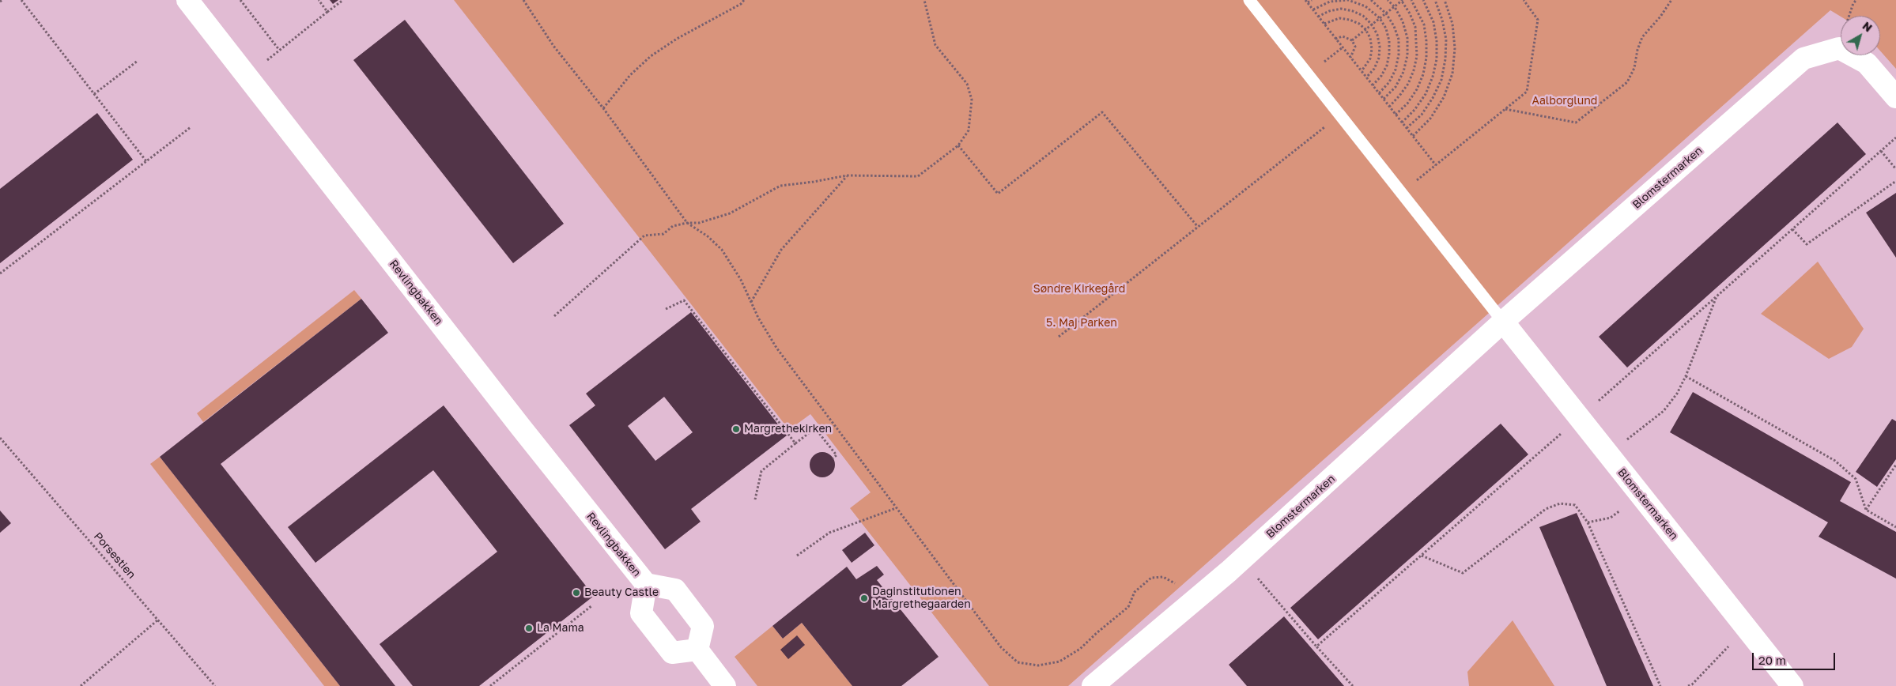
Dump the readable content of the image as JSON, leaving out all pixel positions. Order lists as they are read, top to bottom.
{
  "streets": {
    "street": ["Blomstermarken", "Revlingbakken"],
    "path": ["Porsestien"]
  },
  "parks": ["Aalborglund", "Søndre Kirkegård", "5. Maj Parken"],
  "places": [
    "Margrethekirken",
    "Beauty Castle",
    "Daginstitutionen Margrethegaarden",
    "La Mama"
  ],
  "scale_bar": "20 m",
  "north": "top right"
}
